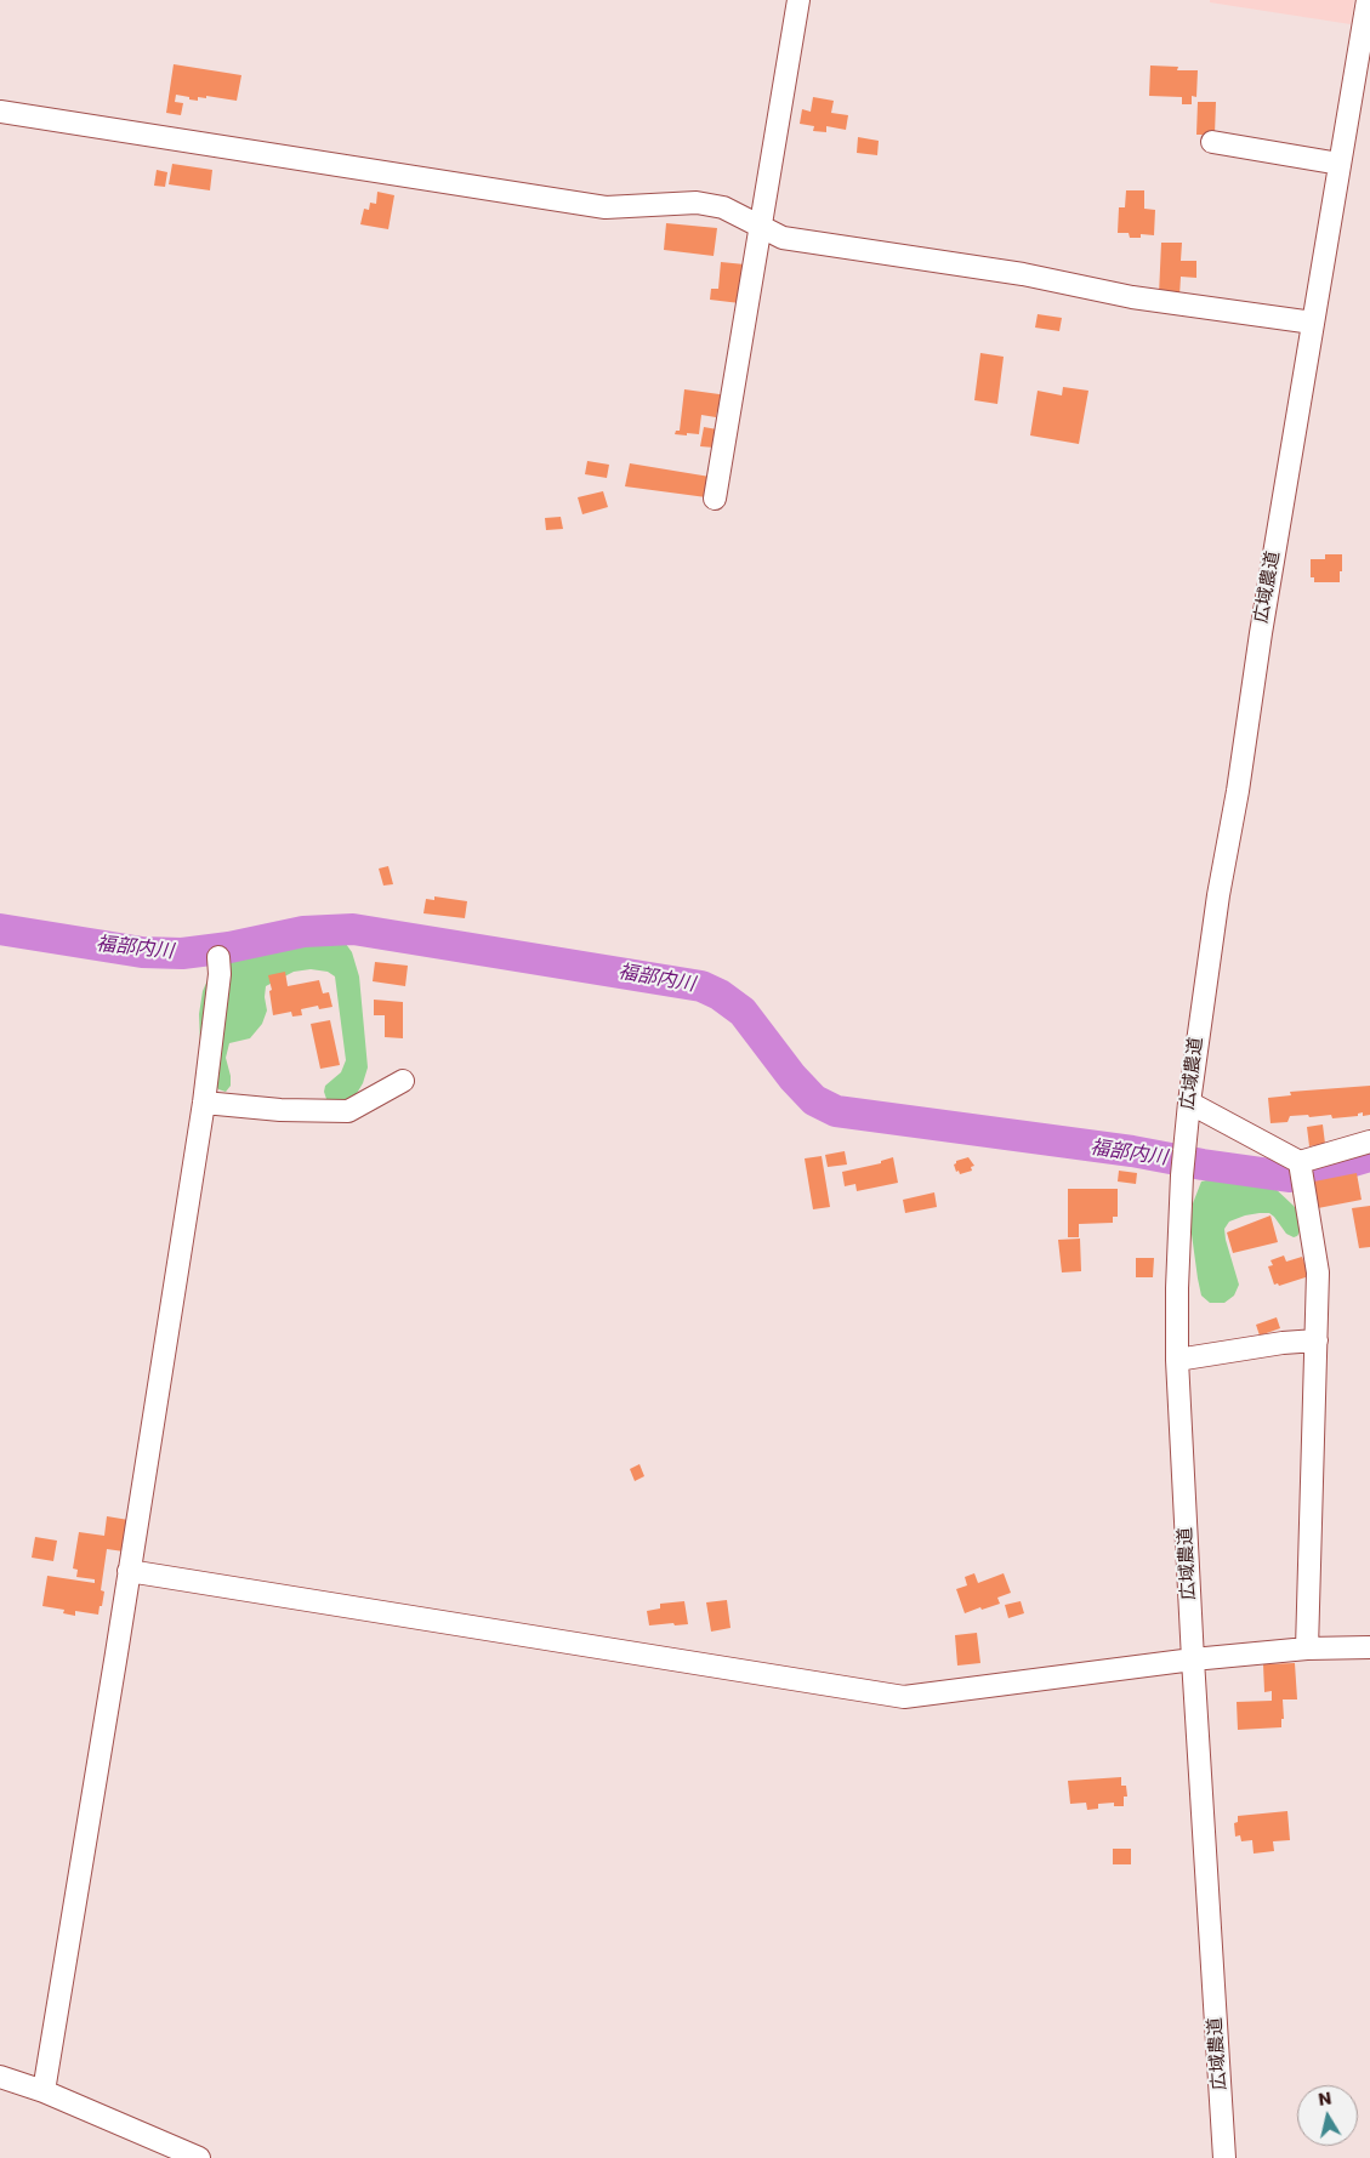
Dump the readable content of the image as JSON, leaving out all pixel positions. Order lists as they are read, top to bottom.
{
  "streets": {
    "street": ["広域農道"]
  },
  "water": ["福部内川"],
  "north": "top"
}
